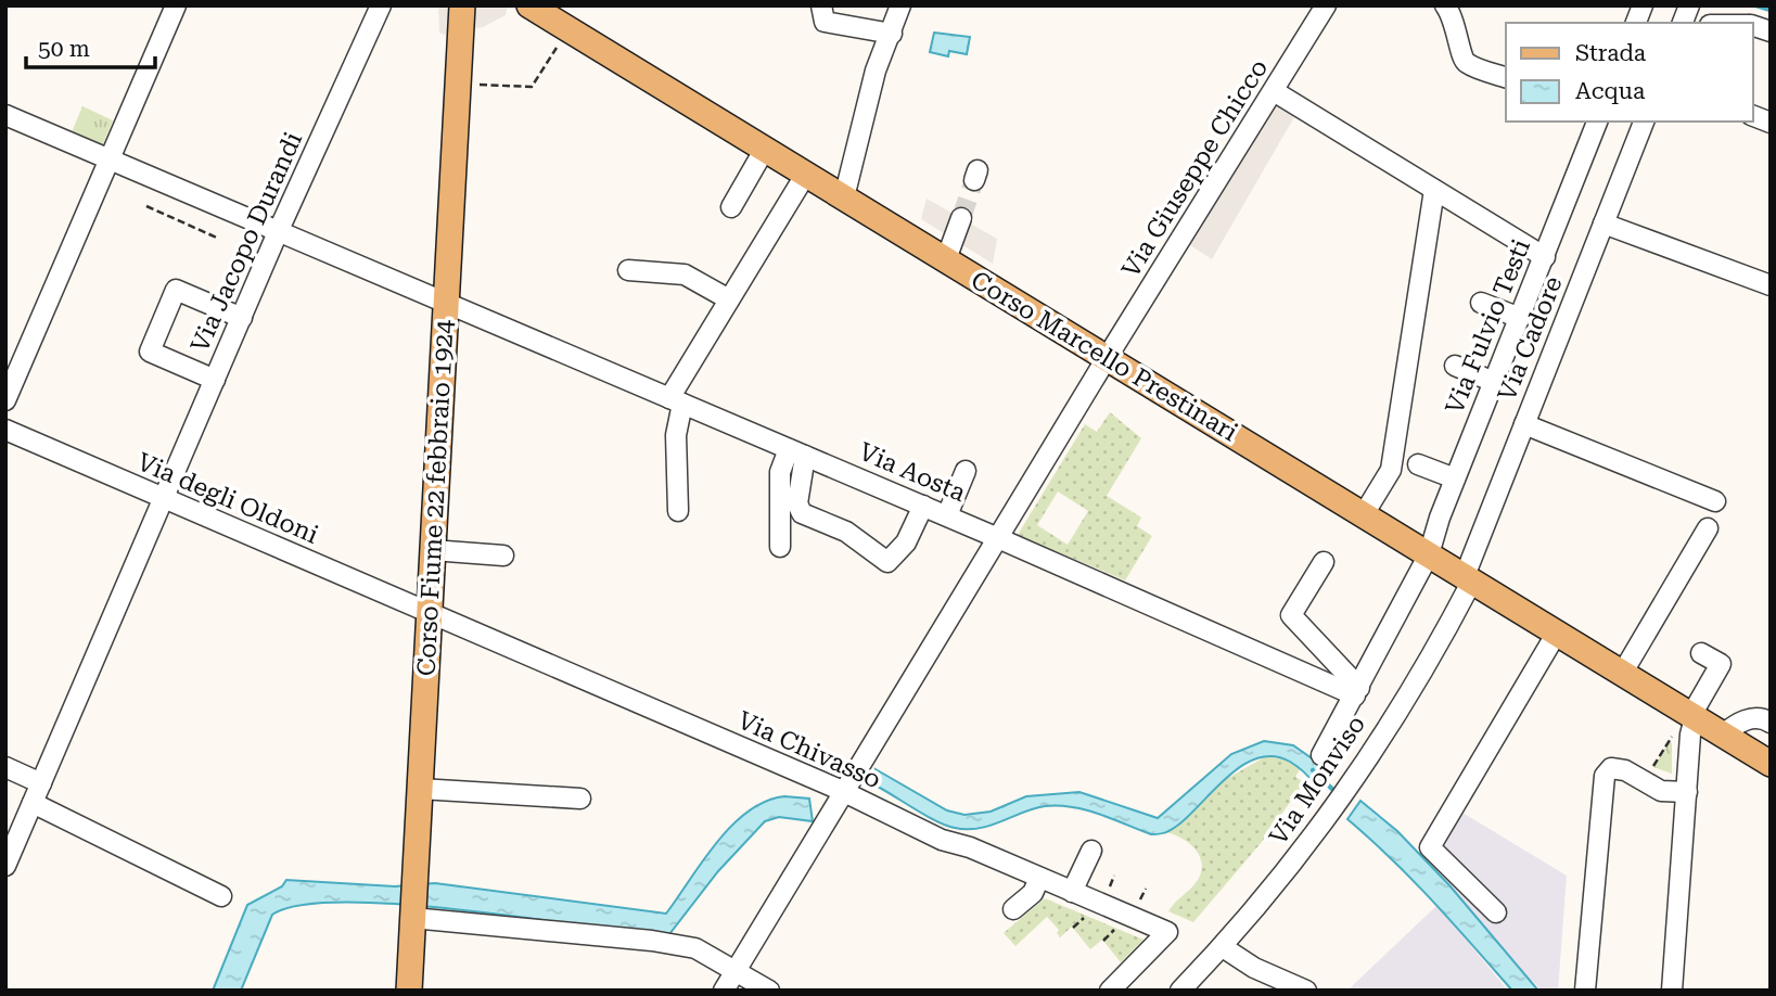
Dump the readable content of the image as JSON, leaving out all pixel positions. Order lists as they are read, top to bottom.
{
  "streets": {
    "main road": ["Corso Marcello Prestinari", "Corso Fiume 22 febbraio 1924"],
    "street": [
      "Via Giuseppe Chicco",
      "Via Jacopo Durandi",
      "Via Fulvio Testi",
      "Via Cadore",
      "Via Aosta",
      "Via degli Oldoni",
      "Via Chivasso",
      "Via Monviso"
    ]
  },
  "crossings": [
    ["Via Giuseppe Chicco", "Corso Marcello Prestinari"],
    ["Via Giuseppe Chicco", "Via Aosta"],
    ["Via Giuseppe Chicco", "Via Chivasso"],
    ["Via Jacopo Durandi", "Via Aosta"],
    ["Via Jacopo Durandi", "Via degli Oldoni"],
    ["Via Fulvio Testi", "Corso Marcello Prestinari"],
    ["Via Fulvio Testi", "Via Aosta"],
    ["Via Cadore", "Corso Marcello Prestinari"],
    ["Via Cadore", "Via Monviso"],
    ["Corso Marcello Prestinari", "Via Monviso"],
    ["Via Aosta", "Corso Fiume 22 febbraio 1924"],
    ["Via degli Oldoni", "Corso Fiume 22 febbraio 1924"],
    ["Via degli Oldoni", "Via Chivasso"],
    ["Corso Fiume 22 febbraio 1924", "Via Chivasso"]
  ],
  "legend": ["Strada", "Acqua"],
  "scale_bar": "50 m"
}
